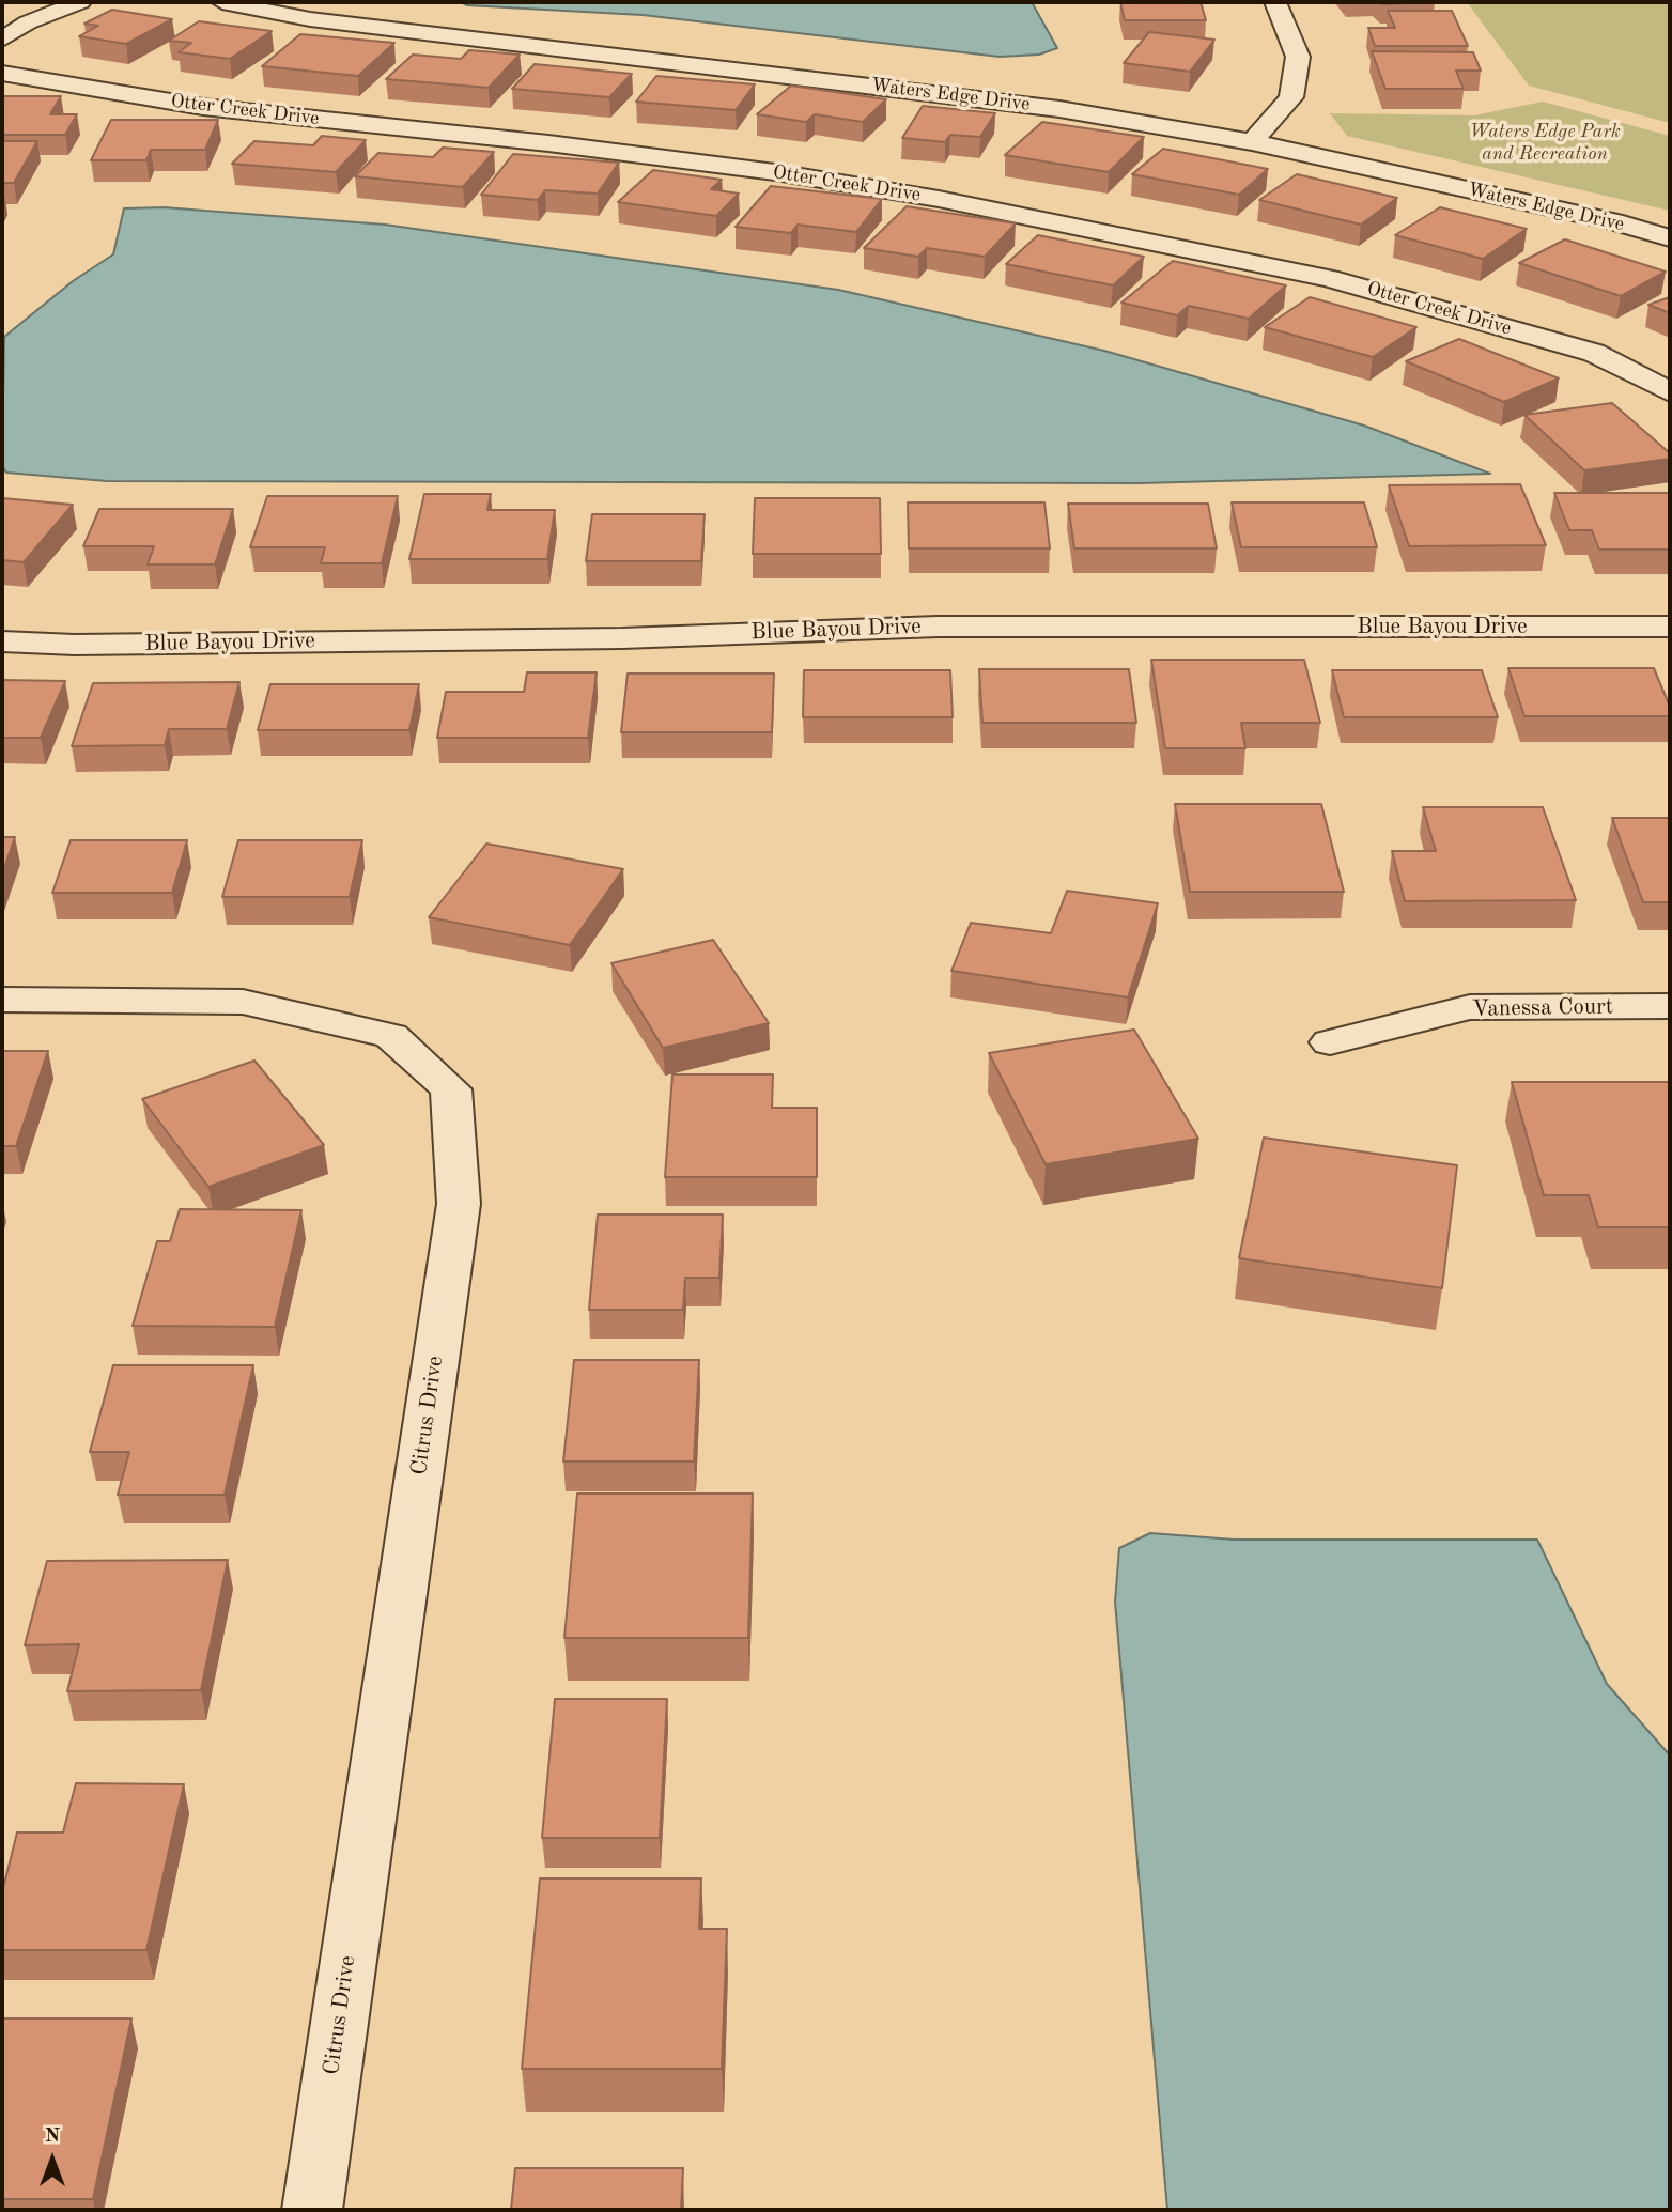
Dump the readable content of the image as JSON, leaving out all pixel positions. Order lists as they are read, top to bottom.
{
  "streets": {
    "street": [
      "Waters Edge Drive",
      "Otter Creek Drive",
      "Blue Bayou Drive",
      "Vanessa Court",
      "Citrus Drive"
    ]
  },
  "parks": ["Waters Edge Park and Recreation"],
  "north": "top"
}
